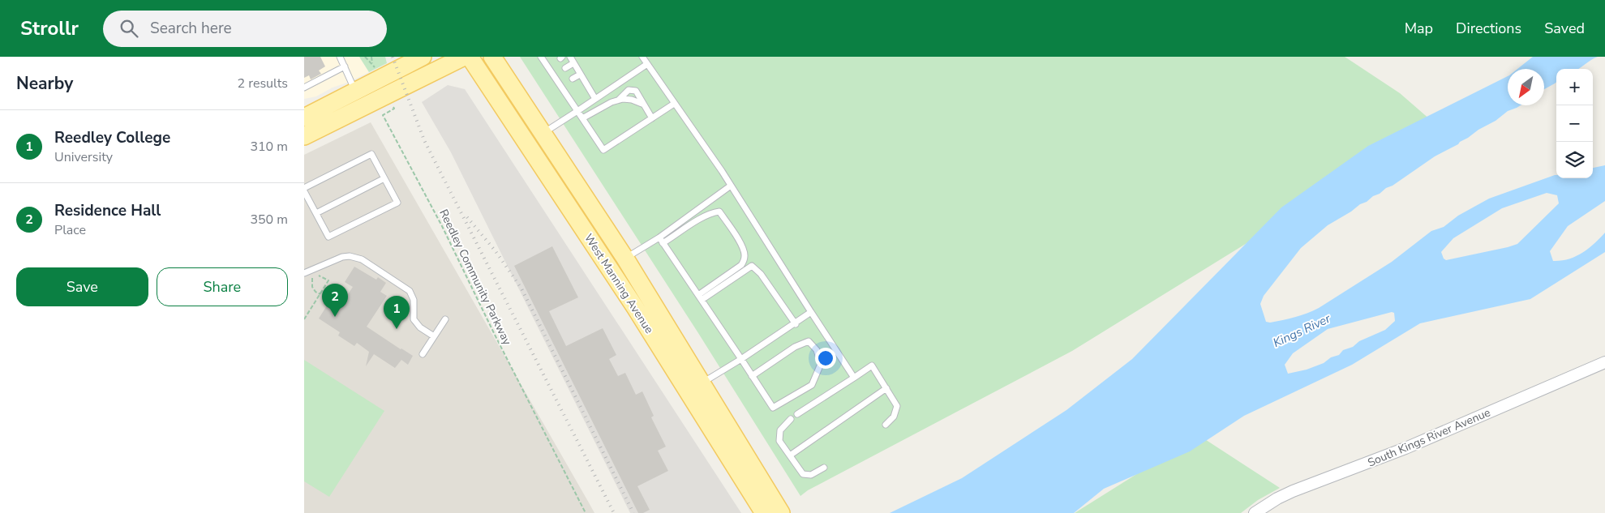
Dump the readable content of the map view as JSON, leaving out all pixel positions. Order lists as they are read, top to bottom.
{
  "streets": {
    "main road": ["West Manning Avenue"],
    "street": ["South Kings River Avenue"],
    "path": ["Reedley Community Parkway"]
  },
  "water": ["Kings River"],
  "north": "bottom left",
  "page": {
    "header": "Strollr",
    "search": "Search here",
    "nav": ["Map", "Directions", "Saved"],
    "heading": ["Nearby", "2 results"],
    "map_buttons": ["+", "−"],
    "list": [
      {
        "mark": "1",
        "name": "Reedley College",
        "note": "University",
        "value": "310 m"
      },
      {
        "mark": "2",
        "name": "Residence Hall",
        "note": "Place",
        "value": "350 m"
      }
    ],
    "buttons": ["Save", "Share"],
    "pins": ["2", "1"]
  }
}
